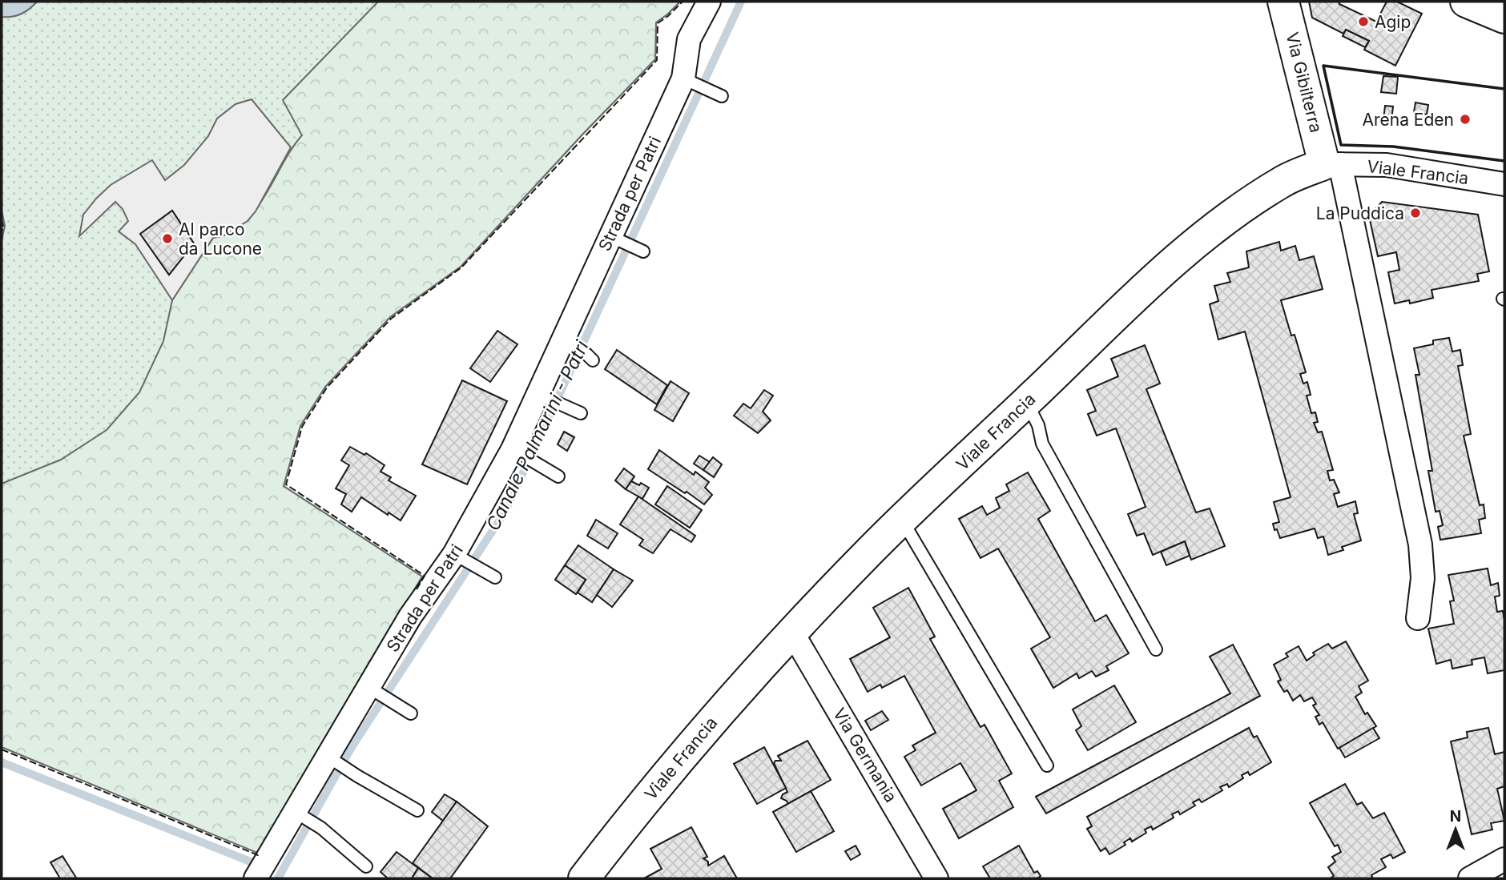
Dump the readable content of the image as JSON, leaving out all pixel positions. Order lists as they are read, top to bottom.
{
  "streets": {
    "street": [
      "Via Gibilterra",
      "Viale Francia",
      "Strada per Patri",
      "Via Germania"
    ]
  },
  "crossings": [
    ["Via Gibilterra", "Viale Francia"],
    ["Viale Francia", "Via Germania"]
  ],
  "water": ["Canale Palmarini - Patri"],
  "places": [
    "Agip",
    "Arena Eden",
    "La Puddica",
    "Al parco da Lucone"
  ],
  "north": "top"
}
